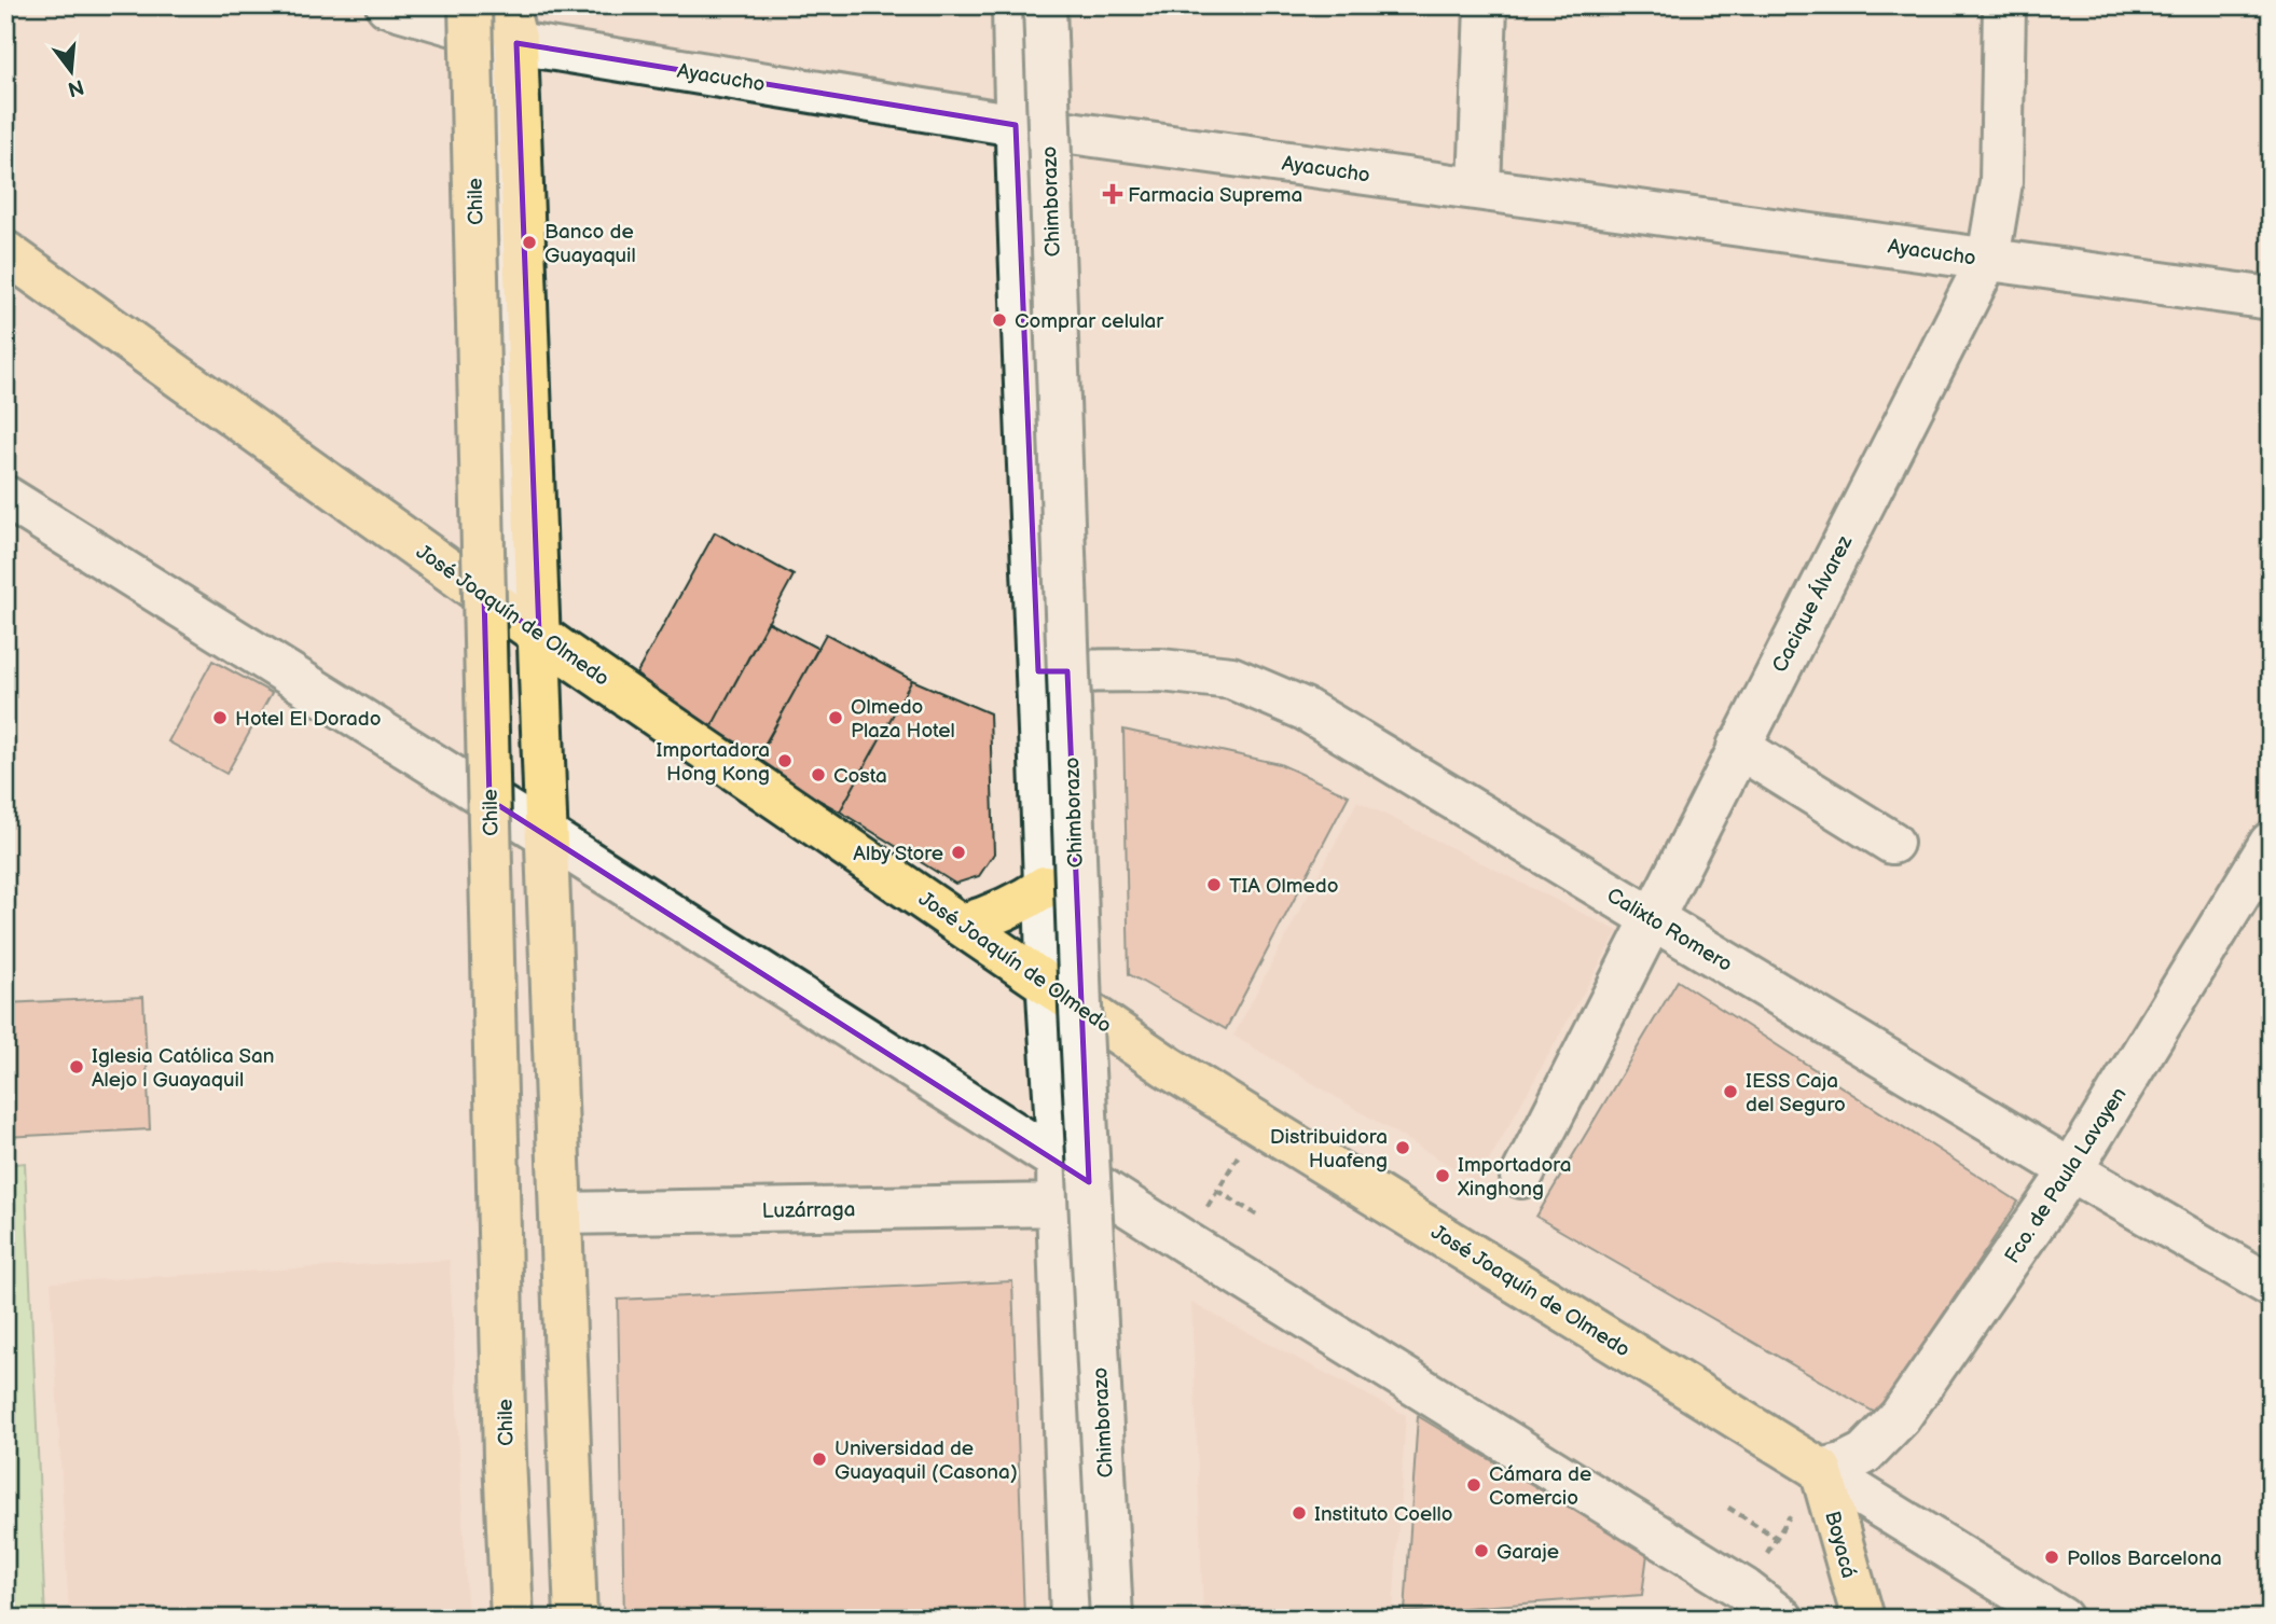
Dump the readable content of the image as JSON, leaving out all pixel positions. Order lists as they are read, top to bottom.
{
  "streets": {
    "main road": ["Chile", "José Joaquín de Olmedo", "Boyacá"],
    "street": [
      "Ayacucho",
      "Chimborazo",
      "Cacique Álvarez",
      "Calixto Romero",
      "Fco. de Paula Lavayen",
      "Luzárraga"
    ]
  },
  "crossings": [
    ["Ayacucho", "Chile"],
    ["Ayacucho", "Chimborazo"],
    ["Ayacucho", "Cacique Álvarez"],
    ["Chimborazo", "José Joaquín de Olmedo"],
    ["Chimborazo", "Calixto Romero"],
    ["Chimborazo", "Luzárraga"],
    ["Cacique Álvarez", "Calixto Romero"],
    ["José Joaquín de Olmedo", "Fco. de Paula Lavayen"],
    ["José Joaquín de Olmedo", "Boyacá"],
    ["Calixto Romero", "Fco. de Paula Lavayen"],
    ["Fco. de Paula Lavayen", "Boyacá"]
  ],
  "places": {
    "health": ["Farmacia Suprema"],
    "other": [
      "Banco de Guayaquil",
      "Comprar celular",
      "Hotel El Dorado",
      "Olmedo Plaza Hotel",
      "Importadora Hong Kong",
      "Costa",
      "Alby Store",
      "TIA Olmedo",
      "Iglesia Católica San Alejo | Guayaquil",
      "IESS Caja del Seguro",
      "Distribuidora Huafeng",
      "Importadora Xinghong",
      "Universidad de Guayaquil (Casona)",
      "Cámara de Comercio",
      "Instituto Coello",
      "Garaje",
      "Pollos Barcelona"
    ]
  },
  "north": "bottom"
}
